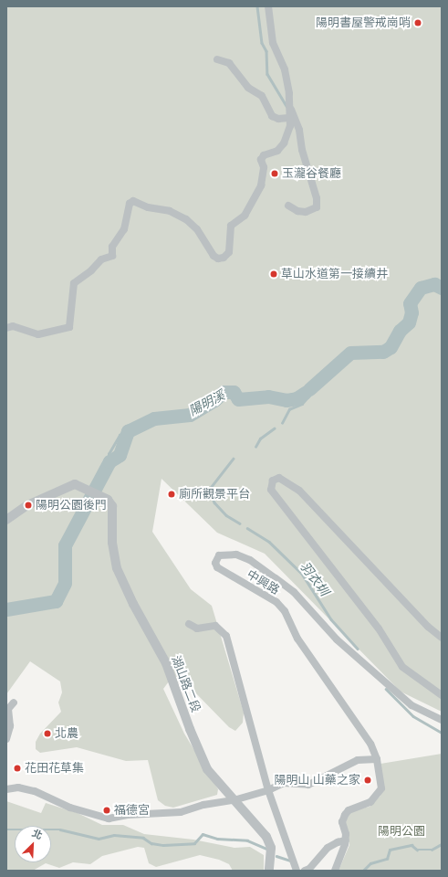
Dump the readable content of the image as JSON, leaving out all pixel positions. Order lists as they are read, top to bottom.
{
  "streets": {
    "street": ["中興路", "湖山路二段"]
  },
  "water": ["陽明溪", "羽衣圳"],
  "parks": ["陽明公園"],
  "places": [
    "陽明書屋警戒崗哨",
    "玉瀧谷餐廳",
    "草山水道第一接續井",
    "廁所觀景平台",
    "陽明公園後門",
    "北農",
    "花田花草集",
    "陽明山 山藥之家",
    "福德宮"
  ],
  "north": "top right"
}
